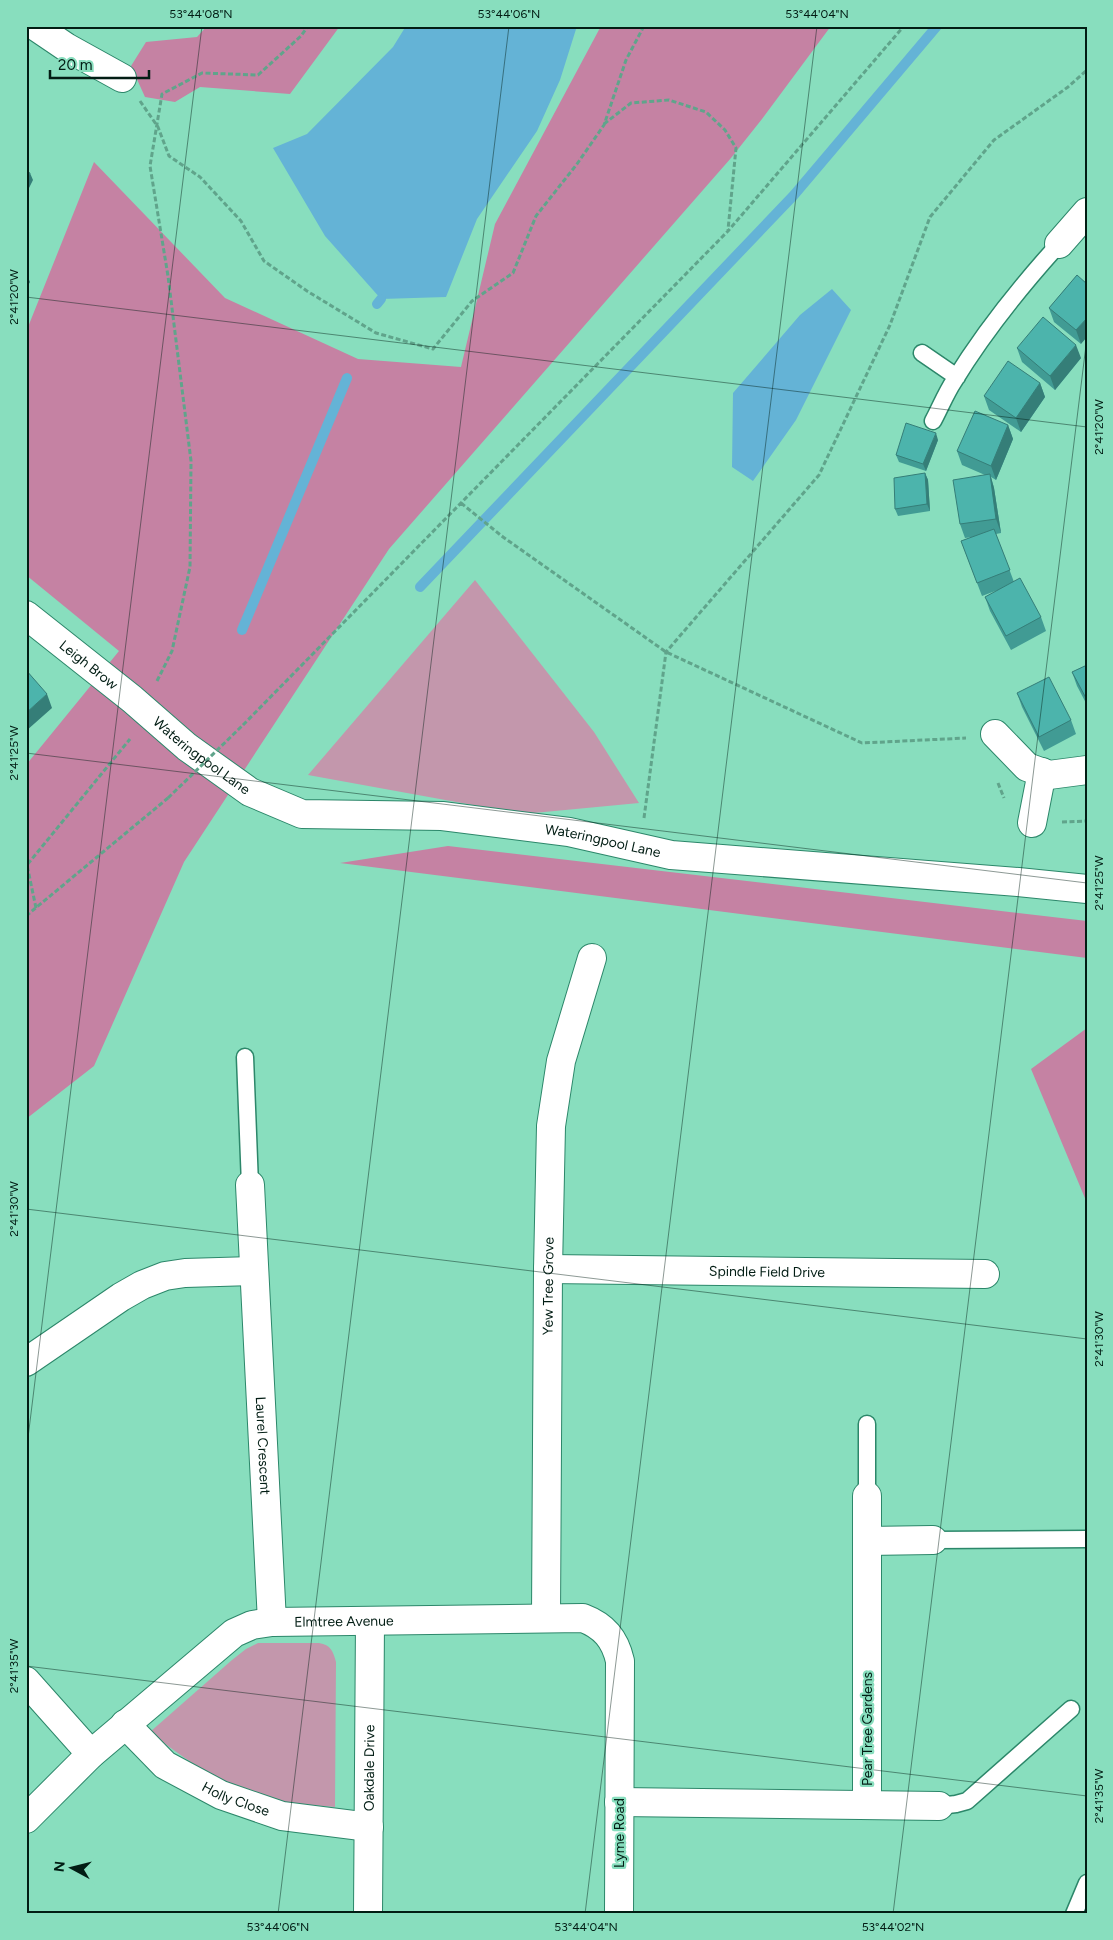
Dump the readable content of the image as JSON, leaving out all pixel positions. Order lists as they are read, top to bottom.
{
  "streets": {
    "street": [
      "Leigh Brow",
      "Wateringpool Lane",
      "Spindle Field Drive",
      "Yew Tree Grove",
      "Laurel Crescent",
      "Elmtree Avenue",
      "Pear Tree Gardens",
      "Oakdale Drive",
      "Holly Close",
      "Lyme Road"
    ]
  },
  "crossings": [
    ["Leigh Brow", "Wateringpool Lane"],
    ["Spindle Field Drive", "Yew Tree Grove"],
    ["Yew Tree Grove", "Elmtree Avenue"],
    ["Laurel Crescent", "Elmtree Avenue"],
    ["Elmtree Avenue", "Oakdale Drive"],
    ["Elmtree Avenue", "Holly Close"],
    ["Elmtree Avenue", "Lyme Road"],
    ["Pear Tree Gardens", "Lyme Road"],
    ["Oakdale Drive", "Holly Close"]
  ],
  "scale_bar": "20 m",
  "north": "left",
  "coordinates": [
    "53°44'08\"N",
    "53°44'06\"N",
    "53°44'04\"N",
    "2°41'20\"W",
    "2°41'25\"W",
    "2°41'30\"W",
    "2°41'35\"W",
    "53°44'02\"N"
  ]
}
